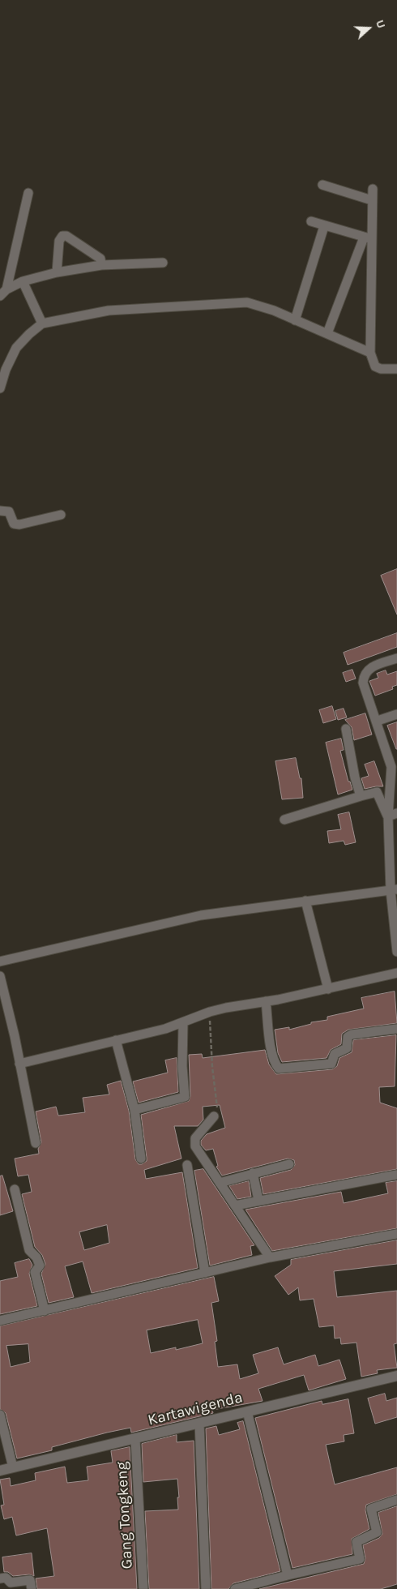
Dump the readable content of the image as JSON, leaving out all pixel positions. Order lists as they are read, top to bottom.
{
  "streets": {
    "street": ["Kartawigenda", "Gang Tongkeng"]
  },
  "crossings": [
    ["Kartawigenda", "Gang Tongkeng"]
  ],
  "north": "right"
}
